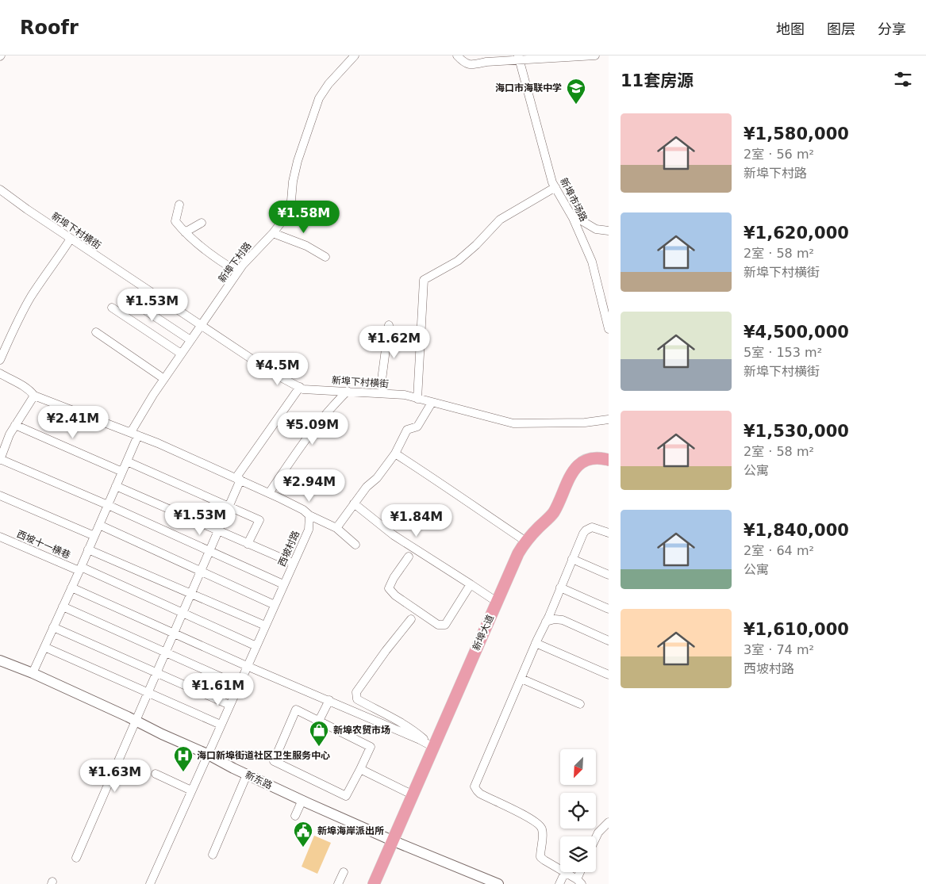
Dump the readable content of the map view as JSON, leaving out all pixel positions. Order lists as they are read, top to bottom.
{
  "streets": {
    "main road": ["新埠大道"],
    "street": [
      "新埠市场路",
      "新埠下村横街",
      "新埠下村路",
      "西坡十一横巷",
      "西坡村路",
      "新东路"
    ]
  },
  "crossings": [
    ["新埠下村横街", "新埠下村路"],
    ["新埠下村路", "西坡十一横巷"],
    ["新埠下村路", "新东路"],
    ["西坡十一横巷", "西坡村路"],
    ["西坡村路", "新东路"],
    ["新埠大道", "新东路"]
  ],
  "places": {
    "school or university": ["海口市海联中学"],
    "shop": ["新埠农贸市场"],
    "hospital": ["海口新埠街道社区卫生服务中心"],
    "public building": ["新埠海岸派出所"]
  },
  "north": "bottom left",
  "page": {
    "header": "Roofr",
    "nav": ["地图", "图层", "分享"],
    "heading": "11套房源",
    "list": [
      {
        "name": "¥1,580,000",
        "note": "2室 · 56 m² · 新埠下村路"
      },
      {
        "name": "¥1,620,000",
        "note": "2室 · 58 m² · 新埠下村横街"
      },
      {
        "name": "¥4,500,000",
        "note": "5室 · 153 m² · 新埠下村横街"
      },
      {
        "name": "¥1,530,000",
        "note": "2室 · 58 m² · 公寓"
      },
      {
        "name": "¥1,840,000",
        "note": "2室 · 64 m² · 公寓"
      },
      {
        "name": "¥1,610,000",
        "note": "3室 · 74 m² · 西坡村路"
      }
    ],
    "price": [
      "¥1.58M",
      "¥1.53M",
      "¥1.62M",
      "¥4.5M",
      "¥2.41M",
      "¥5.09M",
      "¥2.94M",
      "¥1.53M",
      "¥1.84M",
      "¥1.61M",
      "¥1.63M"
    ]
  }
}
